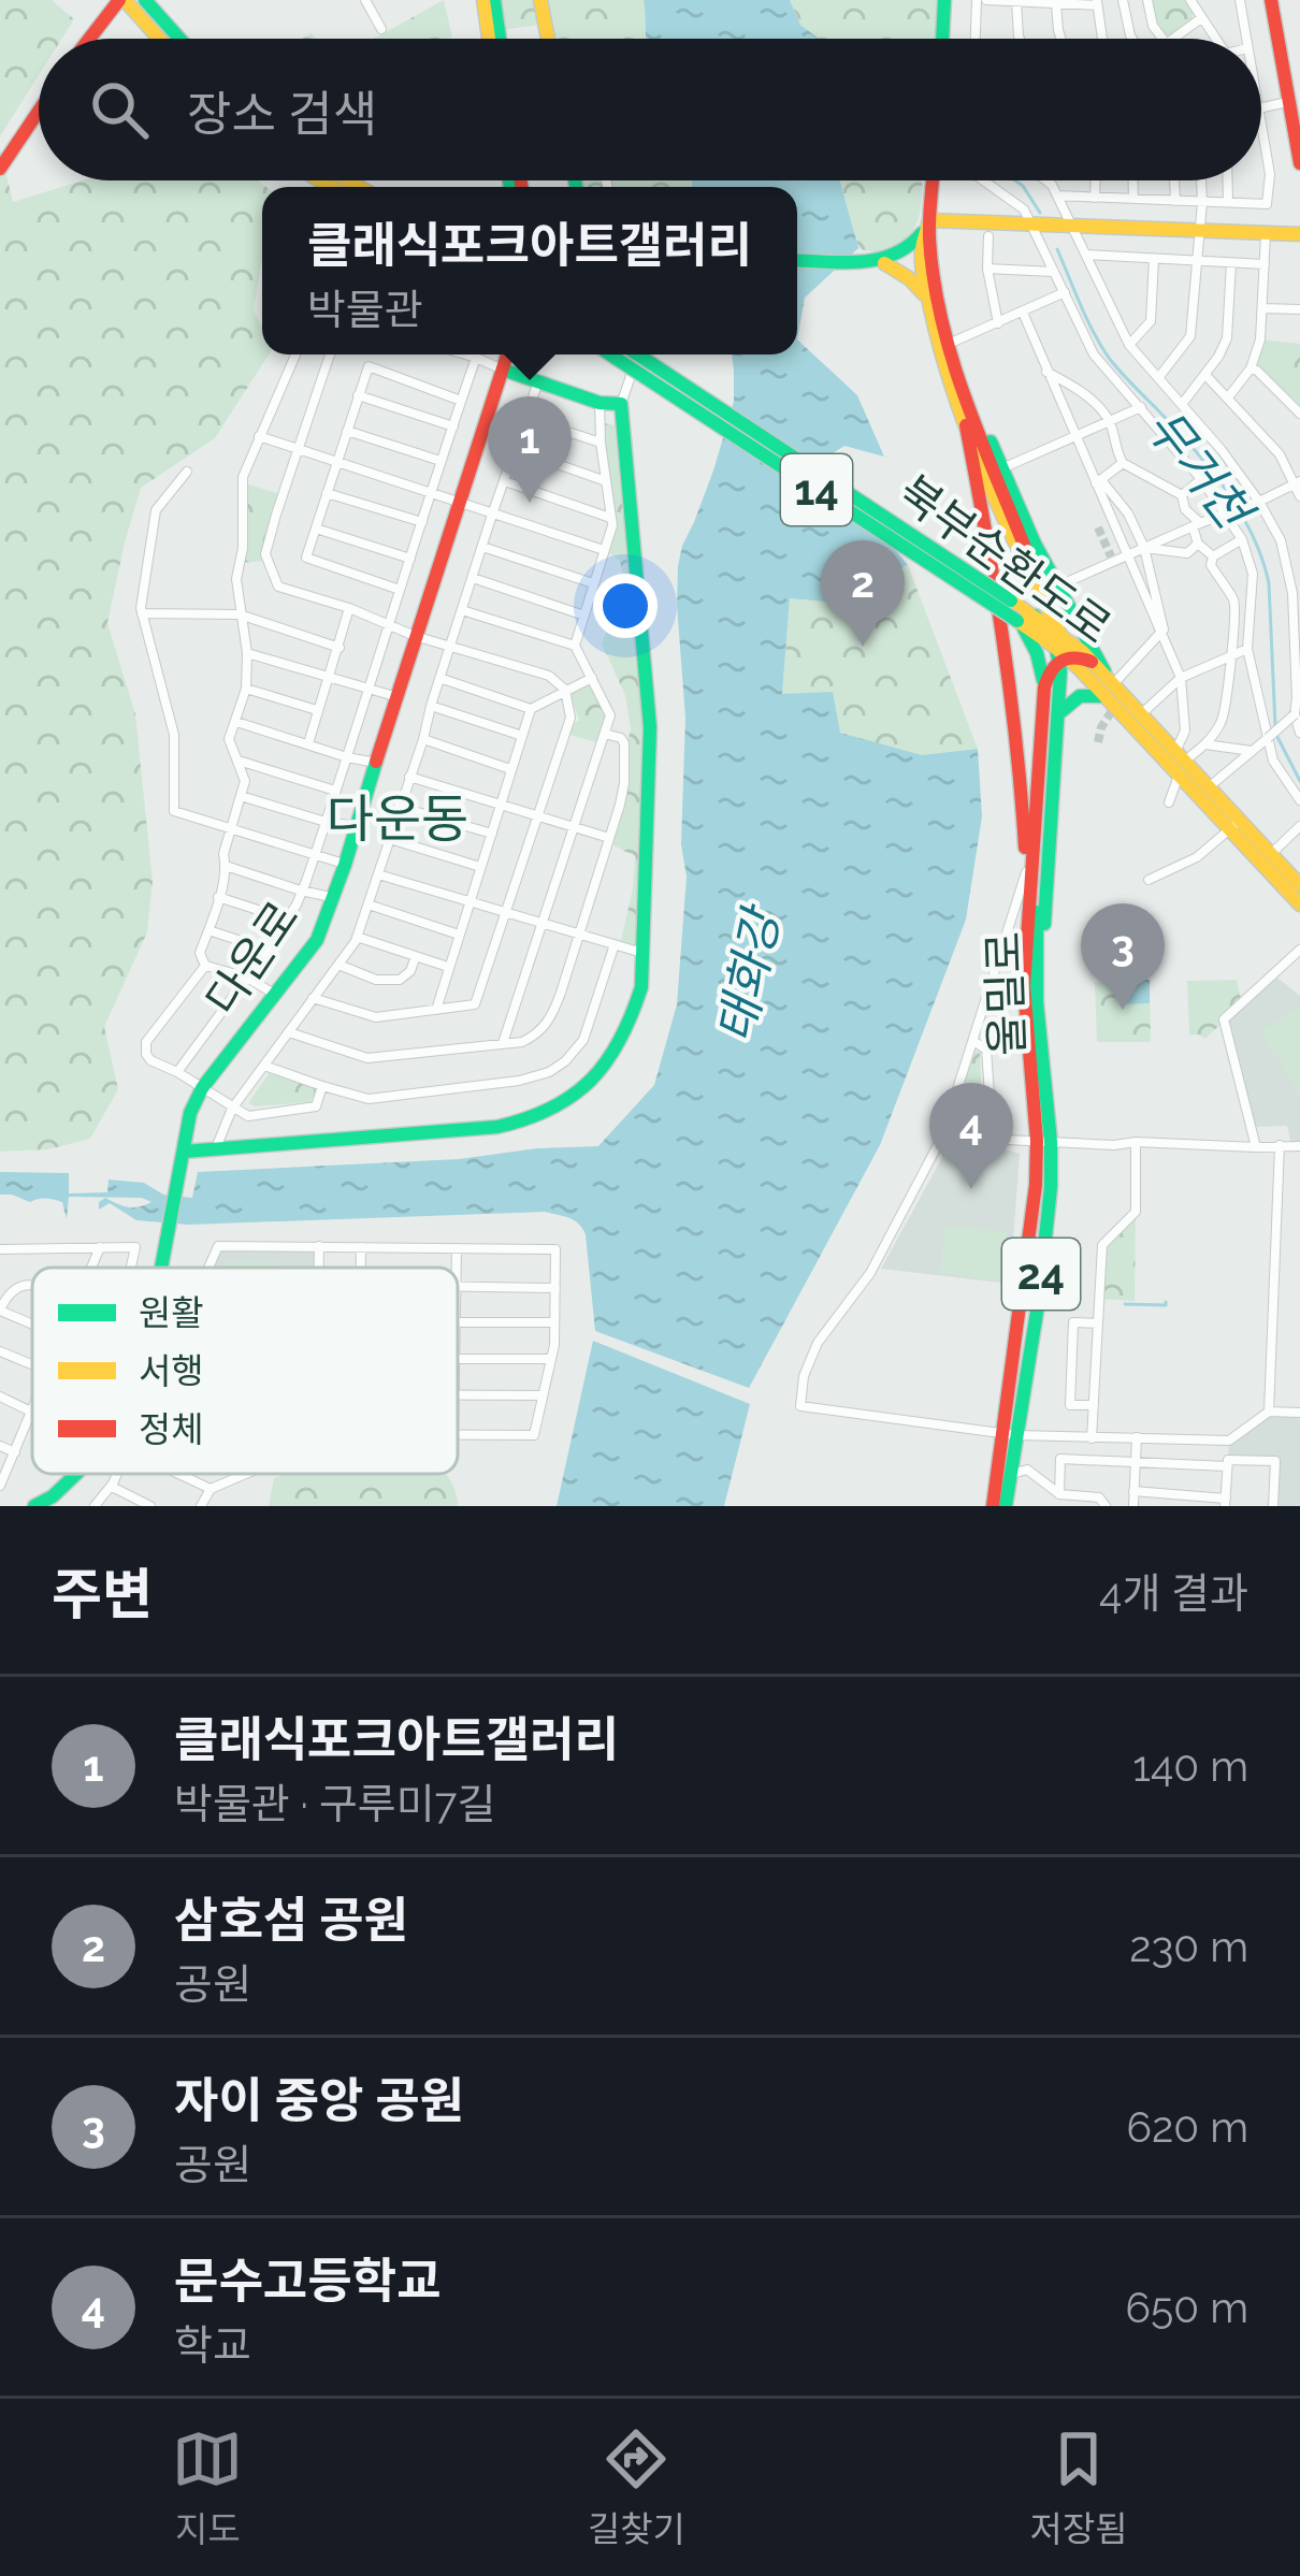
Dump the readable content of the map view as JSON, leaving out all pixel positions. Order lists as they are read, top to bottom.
{
  "streets": {
    "main road": [
      "14",
      "북부순환도로",
      "다운로",
      "울밀로",
      "24"
    ]
  },
  "crossings": [
    ["북부순환도로", "울밀로"]
  ],
  "districts": ["다운동"],
  "water": ["무거천", "태화강"],
  "legend": ["원활", "서행", "정체"],
  "page": {
    "search": "장소 검색",
    "popup": ["클래식포크아트갤러리", "박물관"],
    "pins": [
      "1",
      "2",
      "3",
      "4"
    ],
    "heading": ["주변", "4개 결과"],
    "list": [
      {
        "mark": "1",
        "name": "클래식포크아트갤러리",
        "note": "박물관 · 구루미7길",
        "value": "140 m"
      },
      {
        "mark": "2",
        "name": "삼호섬 공원",
        "note": "공원",
        "value": "230 m"
      },
      {
        "mark": "3",
        "name": "자이 중앙 공원",
        "note": "공원",
        "value": "620 m"
      },
      {
        "mark": "4",
        "name": "문수고등학교",
        "note": "학교",
        "value": "650 m"
      }
    ],
    "nav": ["지도", "길찾기", "저장됨"]
  }
}
